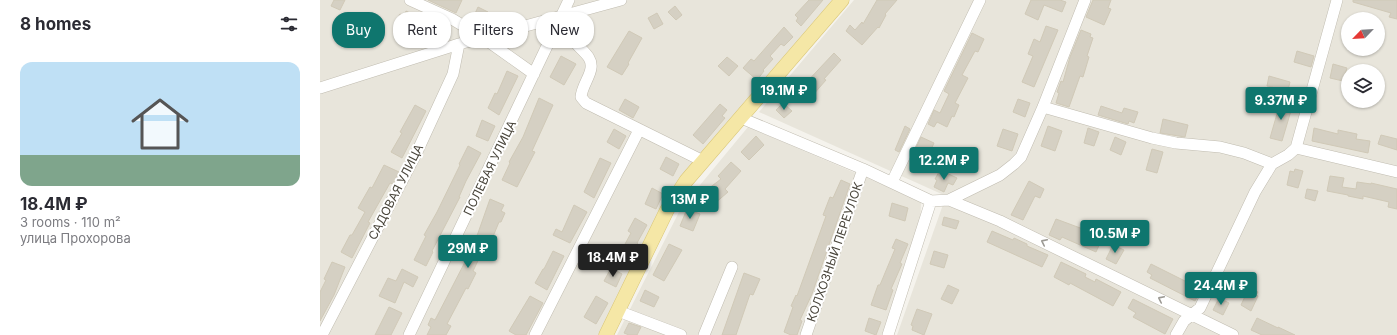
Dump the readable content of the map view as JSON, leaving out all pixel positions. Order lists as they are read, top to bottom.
{
  "streets": {
    "street": ["ПОЛЕВАЯ УЛИЦА", "САДОВАЯ УЛИЦА", "КОЛХОЗНЫЙ ПЕРЕУЛОК"]
  },
  "north": "bottom left",
  "page": {
    "heading": "8 homes",
    "chip": [
      "Buy",
      "Rent",
      "Filters",
      "New"
    ],
    "list": [
      {
        "name": "18.4M ₽",
        "note": "3 rooms · 110 m² · улица Прохорова"
      }
    ],
    "price": [
      "19.1M ₽",
      "9.37M ₽",
      "12.2M ₽",
      "13M ₽",
      "10.5M ₽",
      "29M ₽",
      "18.4M ₽",
      "24.4M ₽"
    ]
  }
}
